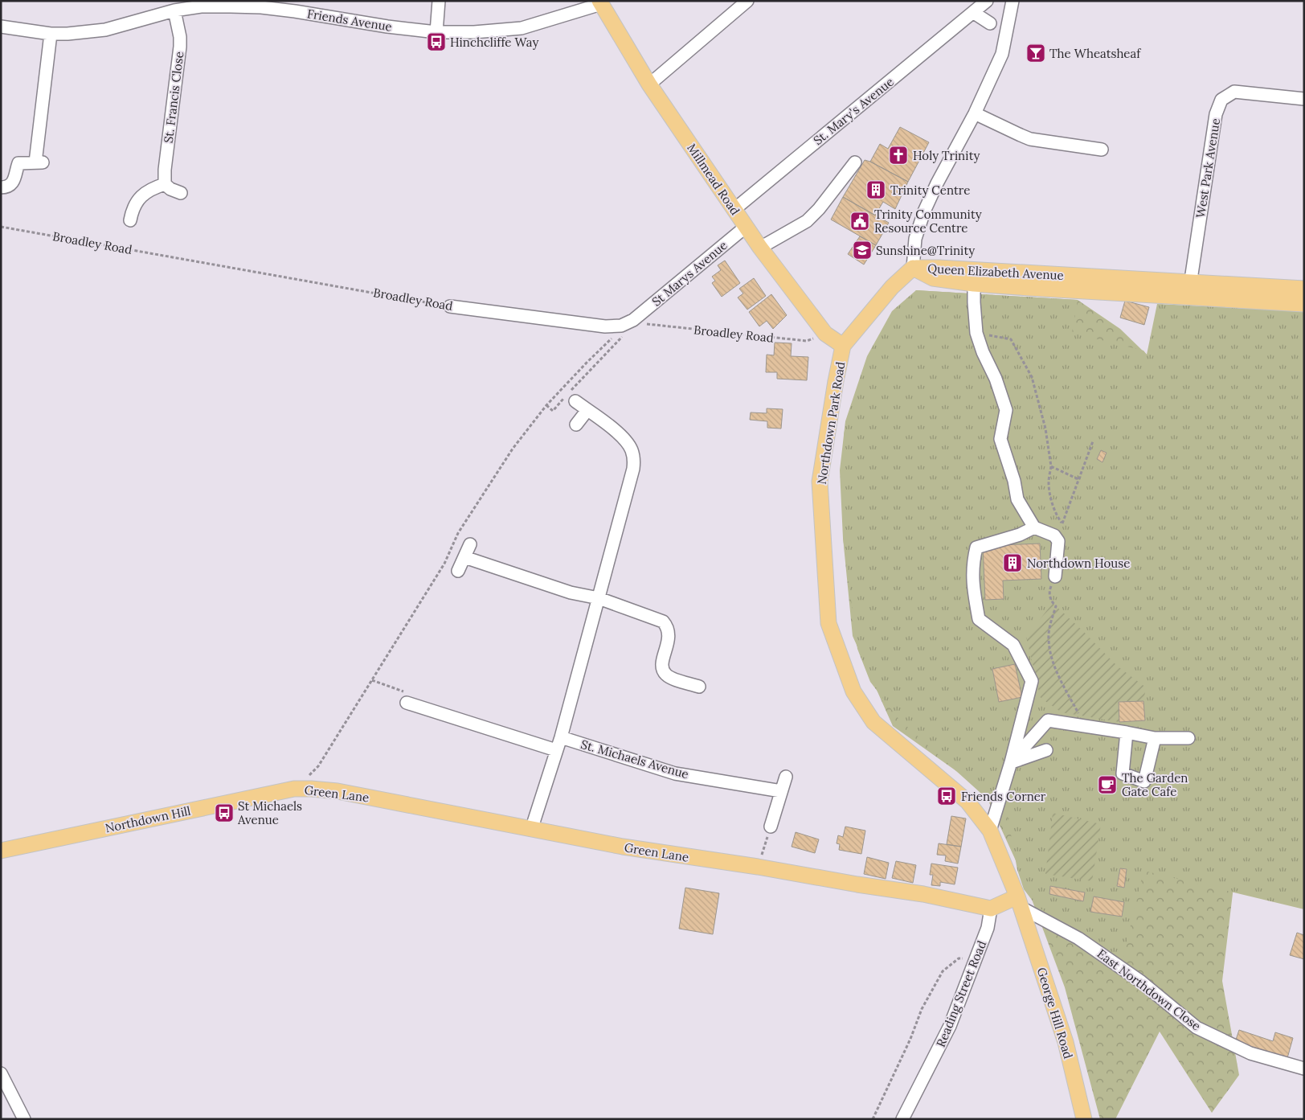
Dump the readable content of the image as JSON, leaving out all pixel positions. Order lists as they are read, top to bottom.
{
  "streets": {
    "main road": [
      "Millmead Road",
      "Queen Elizabeth Avenue",
      "Northdown Park Road",
      "Green Lane",
      "Northdown Hill",
      "George Hill Road"
    ],
    "street": [
      "Friends Avenue",
      "St. Francis Close",
      "St. Mary's Avenue",
      "West Park Avenue",
      "Broadley Road",
      "St Marys Avenue",
      "St. Michaels Avenue",
      "East Northdown Close",
      "Reading Street Road"
    ]
  },
  "crossings": [
    ["Friends Avenue", "St. Francis Close"],
    ["Friends Avenue", "Millmead Road"],
    ["St. Mary's Avenue", "Millmead Road"],
    ["West Park Avenue", "Queen Elizabeth Avenue"],
    ["Millmead Road", "Broadley Road"],
    ["Millmead Road", "St Marys Avenue"],
    ["Millmead Road", "Northdown Park Road"],
    ["Broadley Road", "St Marys Avenue"],
    ["Queen Elizabeth Avenue", "Northdown Park Road"],
    ["Northdown Park Road", "East Northdown Close"],
    ["Northdown Park Road", "George Hill Road"],
    ["Green Lane", "Northdown Hill"],
    ["Green Lane", "Reading Street Road"],
    ["East Northdown Close", "George Hill Road"]
  ],
  "places": {
    "bus stop": ["Hinchcliffe Way", "Friends Corner", "St Michaels Avenue"],
    "bar": ["The Wheatsheaf"],
    "church": ["Holy Trinity"],
    "building": ["Trinity Centre", "Northdown House"],
    "public building": ["Trinity Community Resource Centre"],
    "school or university": ["Sunshine@Trinity"],
    "cafe": ["The Garden Gate Cafe"]
  }
}
